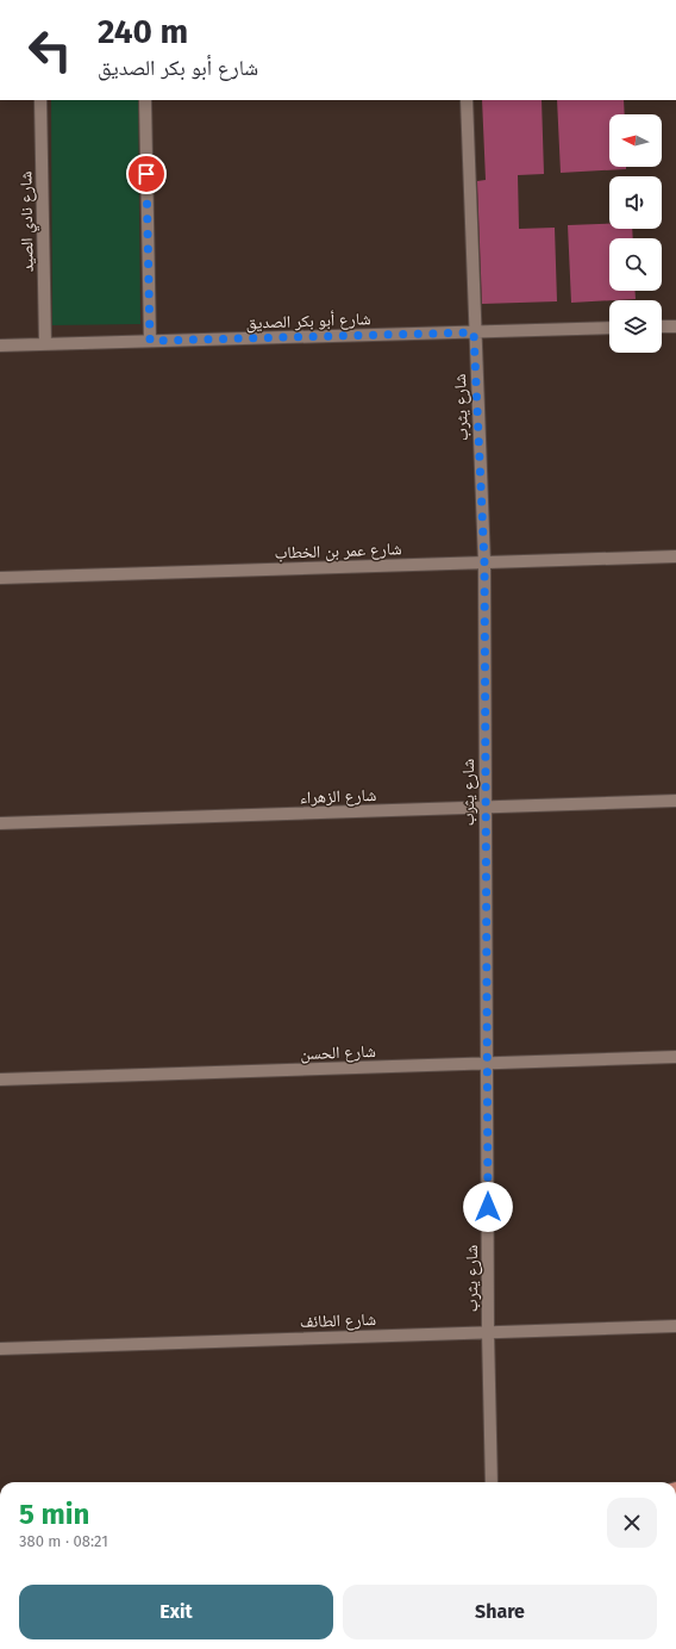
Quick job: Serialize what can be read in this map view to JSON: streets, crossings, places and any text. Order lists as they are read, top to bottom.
{
  "streets": {
    "street": [
      "شارع نادي الصيد",
      "شارع أبو بكر الصديق",
      "شارع يثرب",
      "شارع عمر بن الخطاب",
      "شارع الزهراء",
      "شارع الحسن",
      "شارع الطائف"
    ]
  },
  "crossings": [
    ["شارع نادي الصيد", "شارع أبو بكر الصديق"],
    ["شارع أبو بكر الصديق", "شارع يثرب"],
    ["شارع يثرب", "شارع عمر بن الخطاب"],
    ["شارع يثرب", "شارع الزهراء"],
    ["شارع يثرب", "شارع الحسن"],
    ["شارع يثرب", "شارع الطائف"]
  ],
  "north": "left",
  "page": {
    "turn": ["240 m", "شارع أبو بكر الصديق"],
    "heading": ["5 min", "380 m · 08:21"],
    "buttons": ["Exit", "Share"]
  }
}
